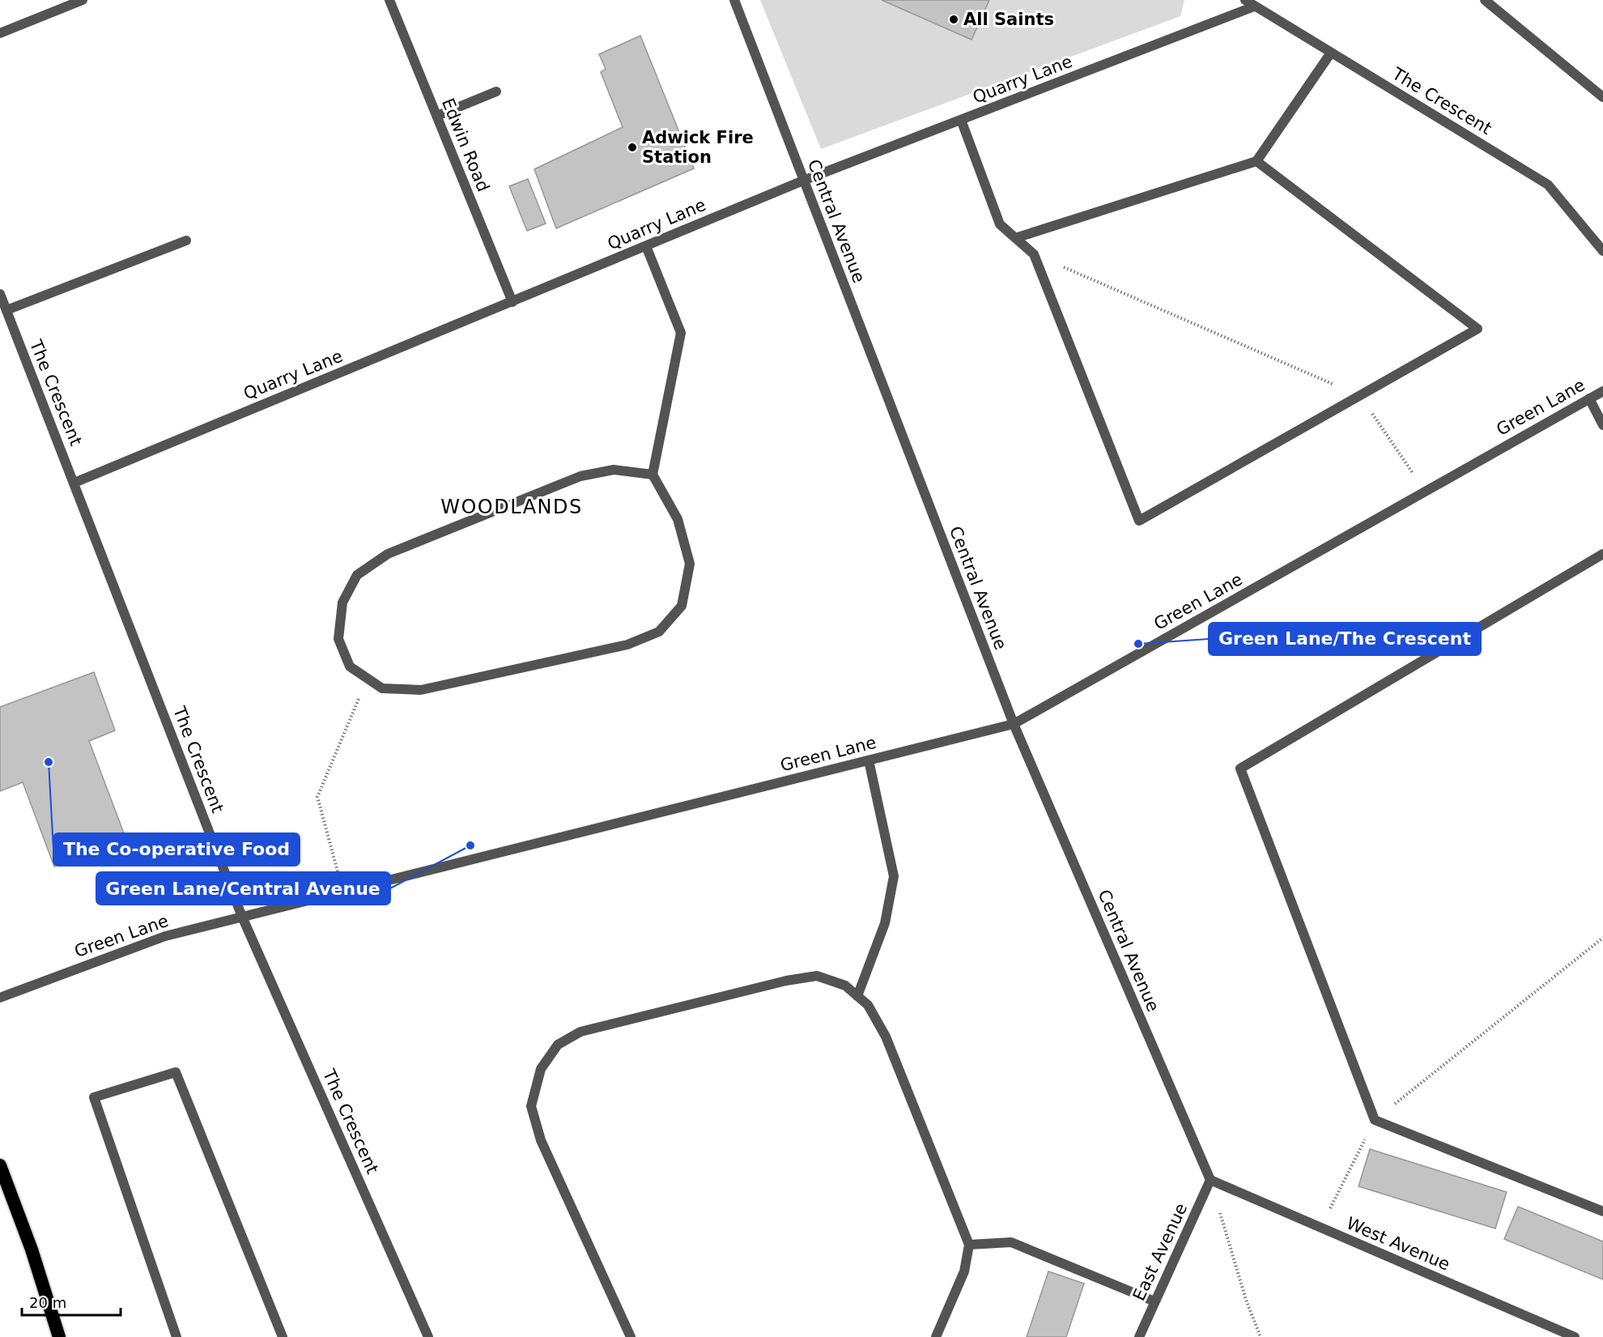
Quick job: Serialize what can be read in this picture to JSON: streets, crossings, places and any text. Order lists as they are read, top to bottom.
{
  "streets": {
    "street": [
      "Quarry Lane",
      "The Crescent",
      "Edwin Road",
      "Central Avenue",
      "Green Lane",
      "West Avenue",
      "East Avenue"
    ]
  },
  "crossings": [
    ["Quarry Lane", "The Crescent"],
    ["Quarry Lane", "Edwin Road"],
    ["Quarry Lane", "Central Avenue"],
    ["The Crescent", "Green Lane"],
    ["Central Avenue", "Green Lane"],
    ["Central Avenue", "West Avenue"],
    ["Central Avenue", "East Avenue"],
    ["West Avenue", "East Avenue"]
  ],
  "districts": ["WOODLANDS"],
  "places": [
    "All Saints",
    "Adwick Fire Station",
    "Green Lane/The Crescent",
    "The Co-operative Food",
    "Green Lane/Central Avenue"
  ],
  "scale_bar": "20 m"
}
